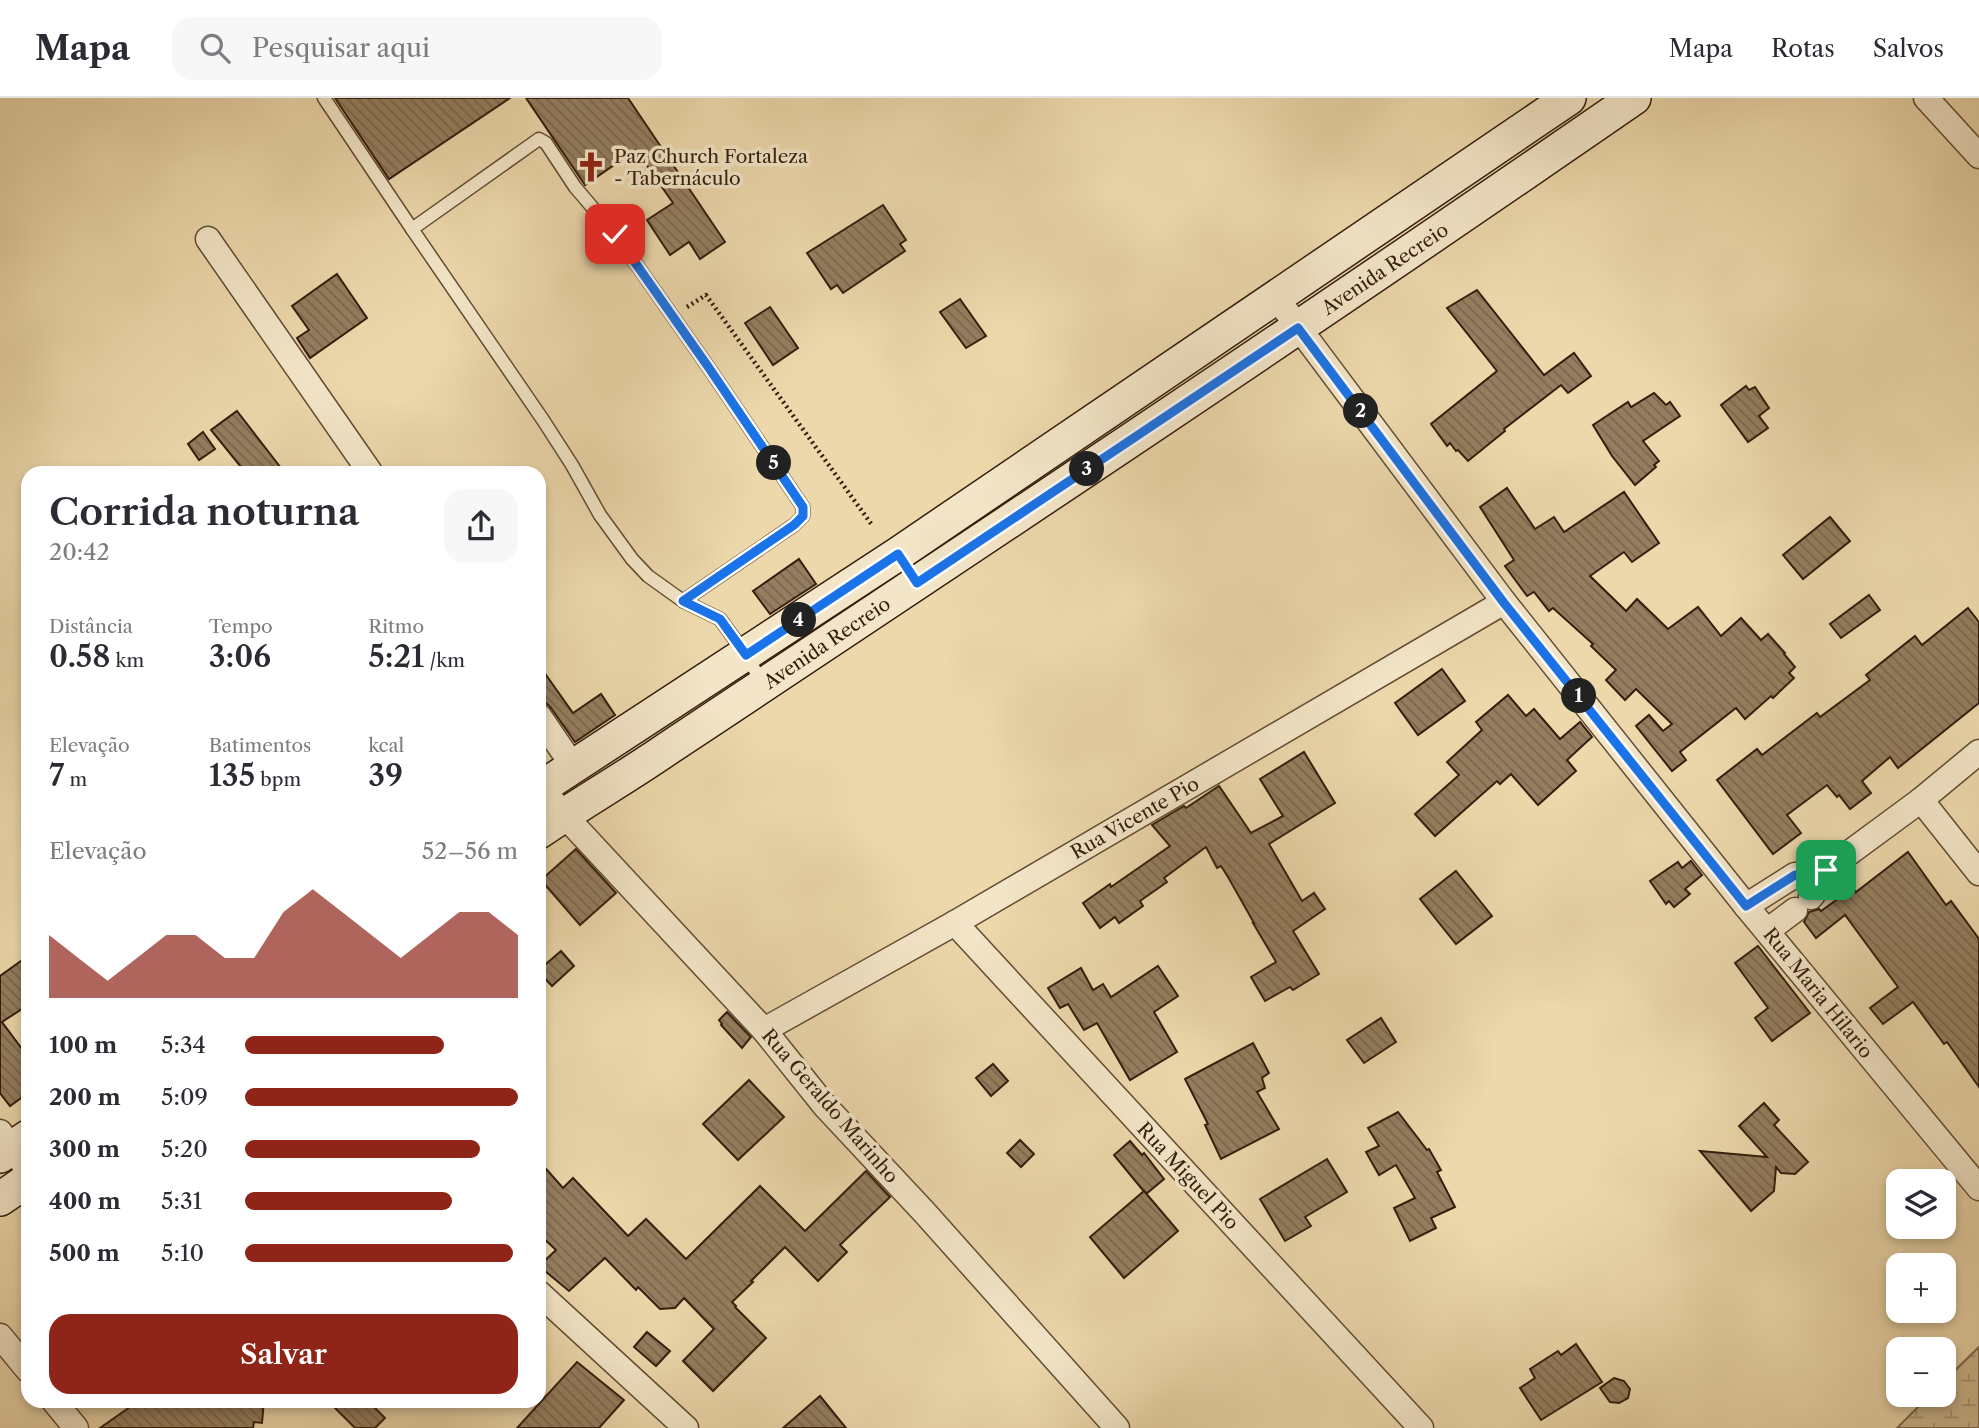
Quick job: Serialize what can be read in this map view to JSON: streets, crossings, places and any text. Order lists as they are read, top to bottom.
{
  "streets": {
    "main road": ["Avenida Recreio"],
    "street": [
      "Rua Vicente Pio",
      "Rua Maria Hilario",
      "Rua Geraldo Marinho",
      "Rua Miguel Pio"
    ]
  },
  "crossings": [
    ["Avenida Recreio", "Rua Maria Hilario"],
    ["Avenida Recreio", "Rua Geraldo Marinho"],
    ["Rua Vicente Pio", "Rua Maria Hilario"],
    ["Rua Vicente Pio", "Rua Geraldo Marinho"],
    ["Rua Vicente Pio", "Rua Miguel Pio"]
  ],
  "places": {
    "church": ["Paz Church Fortaleza - Tabernáculo"]
  },
  "page": {
    "header": "Mapa",
    "search": "Pesquisar aqui",
    "nav": ["Mapa", "Rotas", "Salvos"],
    "pins": [
      "2",
      "5",
      "3",
      "4",
      "1"
    ],
    "heading": ["Corrida noturna", "20:42"],
    "stats": [
      ["Distância", "0.58 km"],
      ["Tempo", "3:06"],
      ["Ritmo", "5:21 /km"],
      ["Elevação", "7 m"],
      ["Batimentos", "135 bpm"],
      ["kcal", "39"]
    ],
    "chart": ["Elevação", "52–56 m"],
    "list": [
      {
        "name": "100 m",
        "note": "5:34"
      },
      {
        "name": "200 m",
        "note": "5:09"
      },
      {
        "name": "300 m",
        "note": "5:20"
      },
      {
        "name": "400 m",
        "note": "5:31"
      },
      {
        "name": "500 m",
        "note": "5:10"
      }
    ],
    "map_buttons": ["+", "−"],
    "buttons": "Salvar"
  }
}
